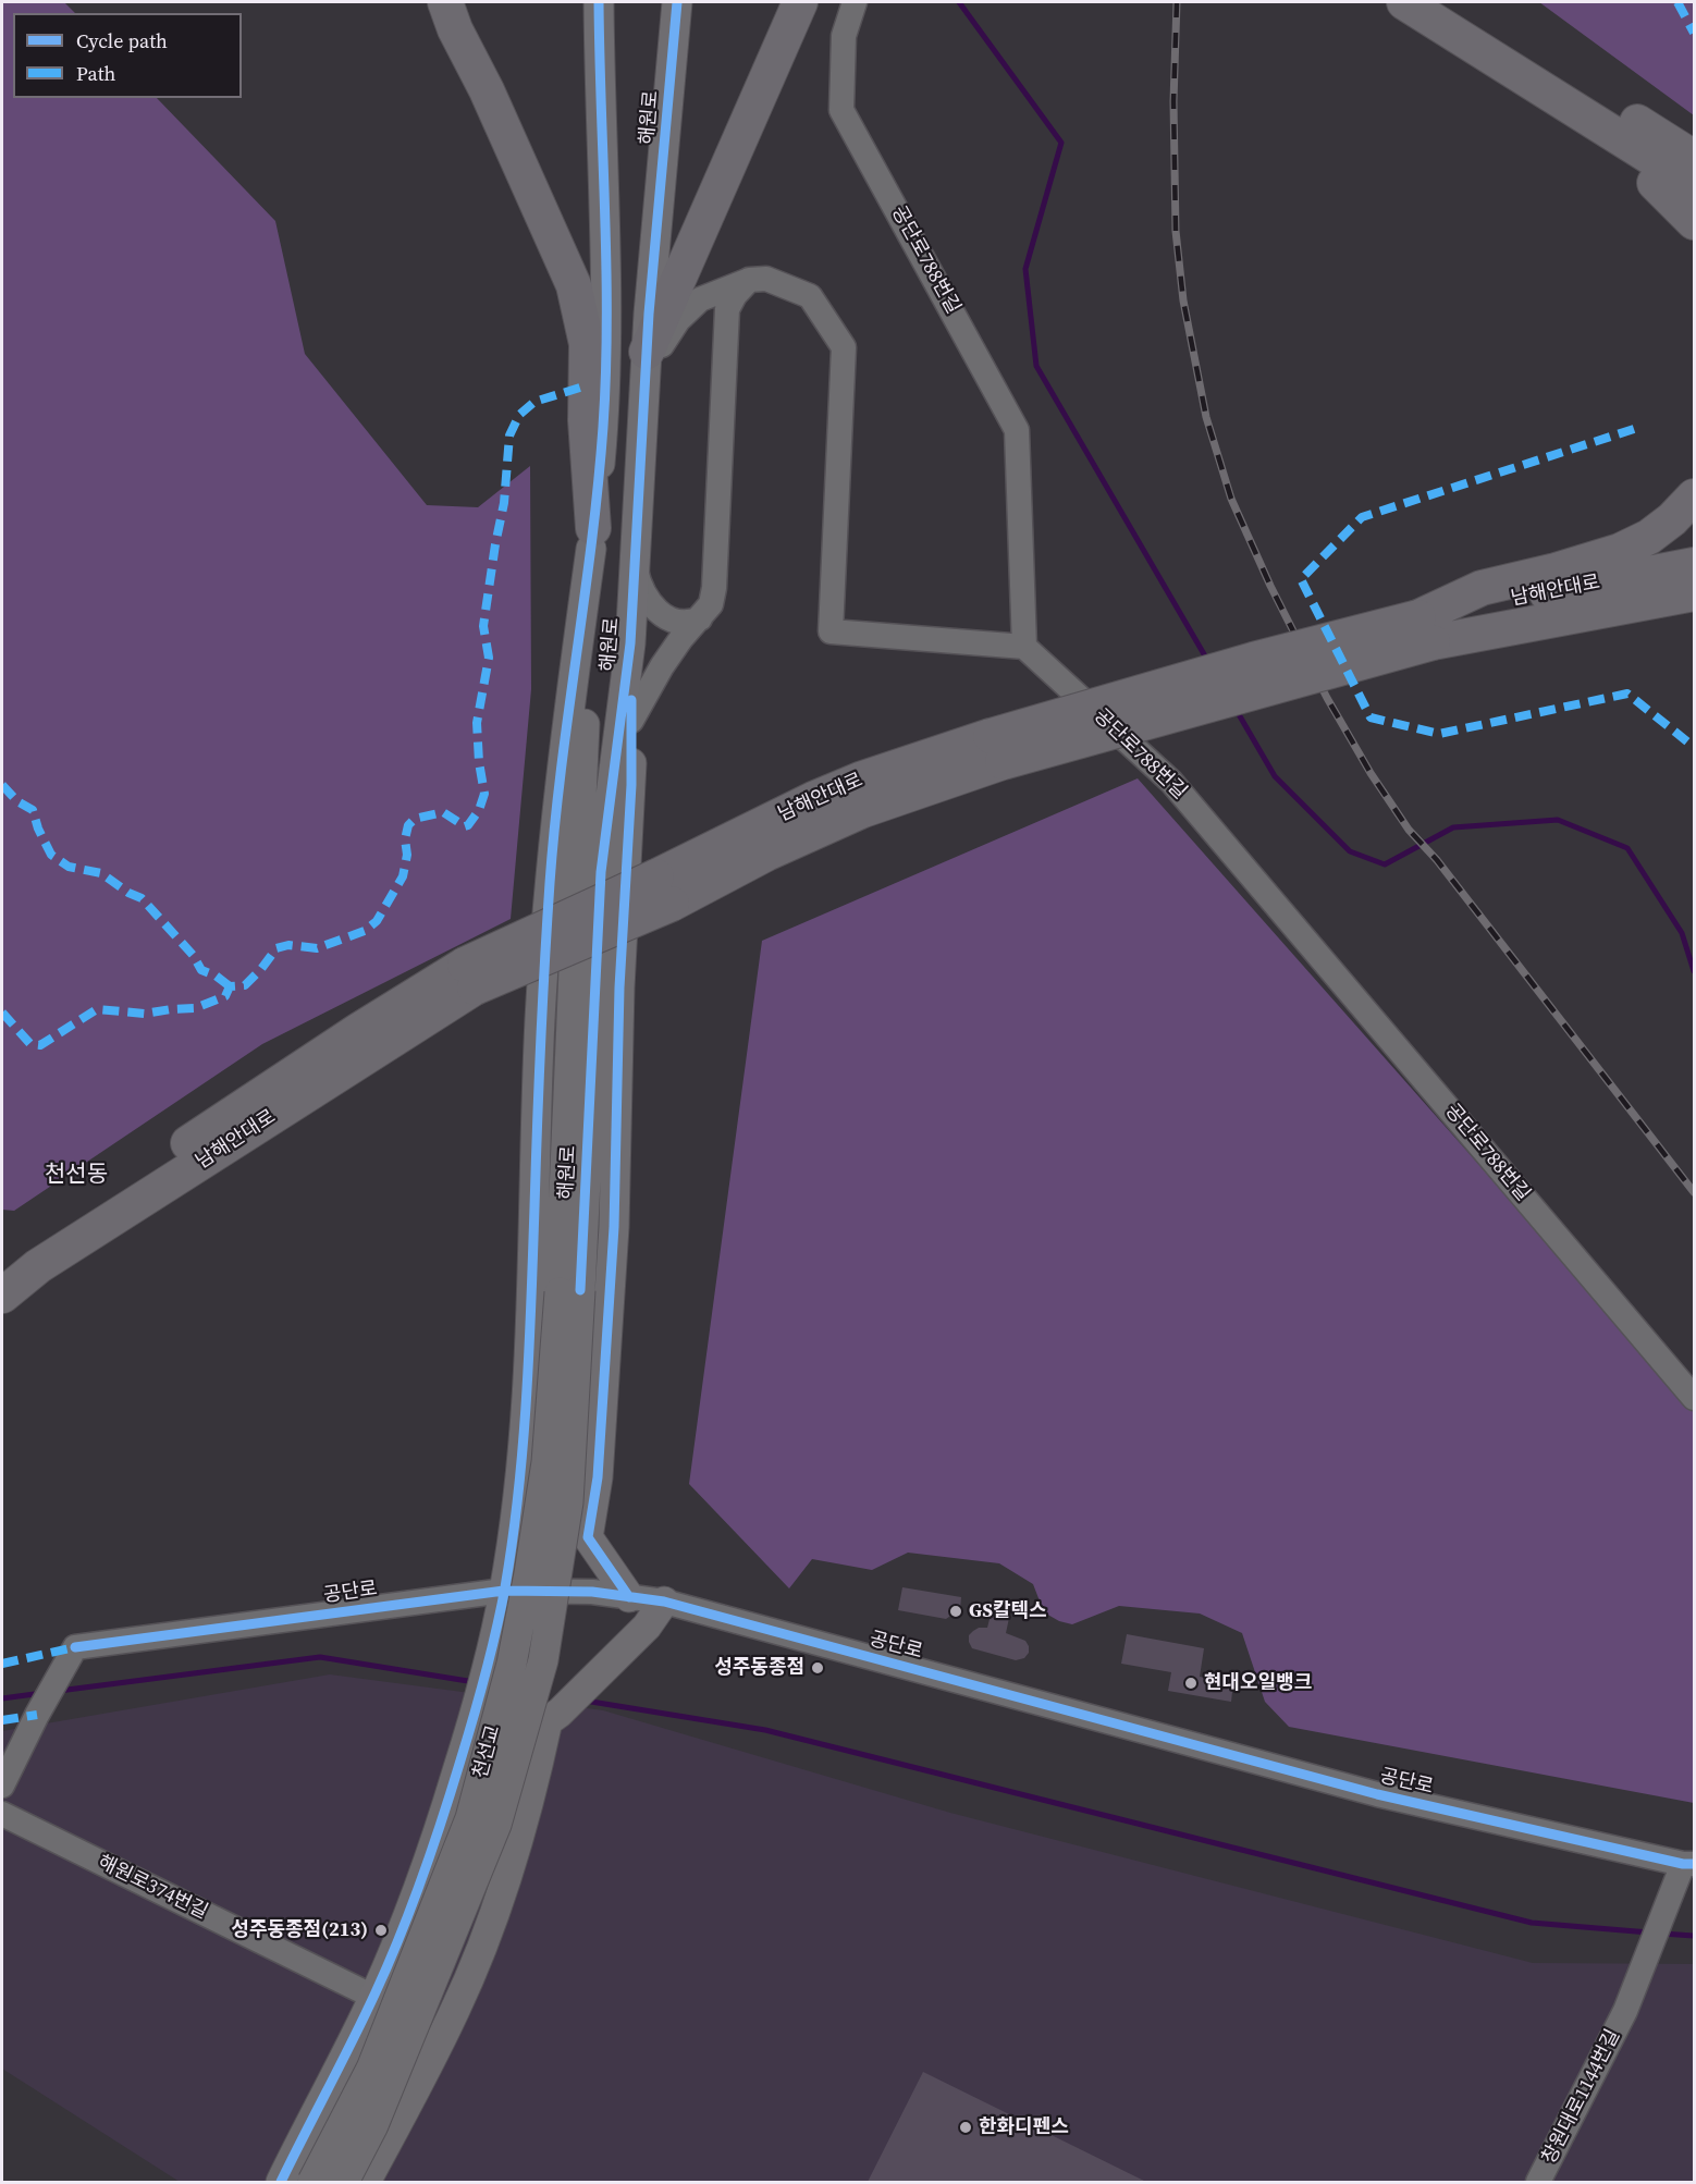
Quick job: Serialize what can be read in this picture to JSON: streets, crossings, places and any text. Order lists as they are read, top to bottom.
{
  "streets": {
    "highway": ["남해안대로"],
    "main road": ["해원로", "천선교"],
    "street": [
      "공단로788번길",
      "공단로",
      "해원로374번길",
      "창원대로1144번길"
    ]
  },
  "crossings": [
    ["해원로", "천선교"],
    ["공단로", "창원대로1144번길"]
  ],
  "districts": ["천선동"],
  "places": [
    "GS칼텍스",
    "성주동종점",
    "현대오일뱅크",
    "성주동종점(213)",
    "한화디펜스"
  ],
  "legend": ["Cycle path", "Path"]
}
